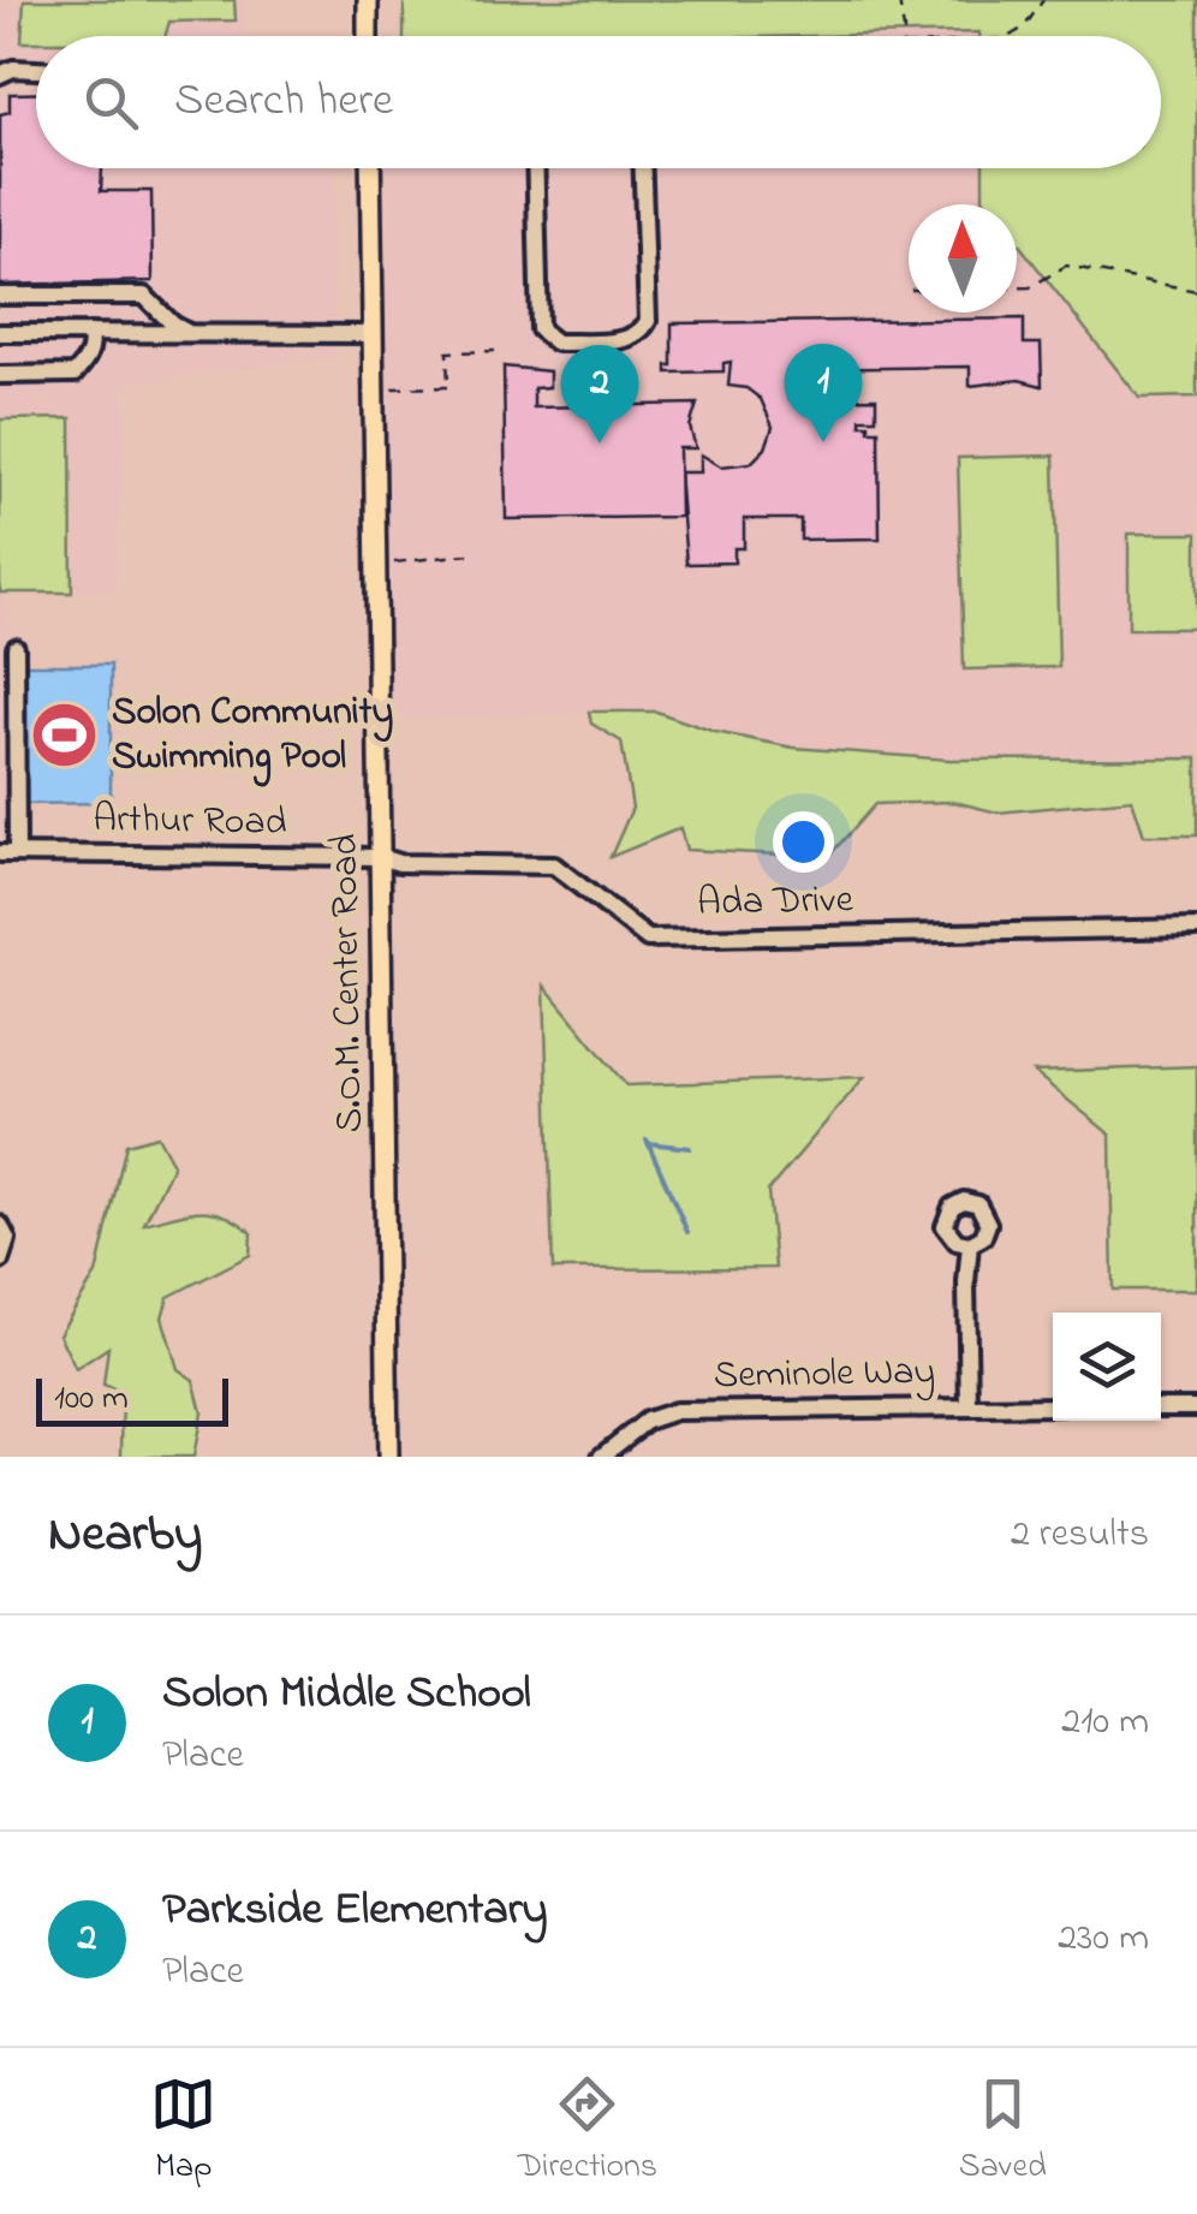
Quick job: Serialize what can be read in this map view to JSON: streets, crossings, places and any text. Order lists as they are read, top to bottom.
{
  "streets": {
    "main road": ["S.O.M. Center Road"],
    "street": ["Arthur Road", "Ada Drive", "Seminole Way"]
  },
  "crossings": [
    ["Arthur Road", "Ada Drive"],
    ["Arthur Road", "S.O.M. Center Road"],
    ["Ada Drive", "S.O.M. Center Road"]
  ],
  "places": {
    "sports": ["Solon Community Swimming Pool"]
  },
  "scale_bar": "100 m",
  "north": "top",
  "page": {
    "search": "Search here",
    "pins": ["1", "2"],
    "scale": "100 m",
    "heading": ["Nearby", "2 results"],
    "list": [
      {
        "mark": "1",
        "name": "Solon Middle School",
        "note": "Place",
        "value": "210 m"
      },
      {
        "mark": "2",
        "name": "Parkside Elementary",
        "note": "Place",
        "value": "230 m"
      }
    ],
    "nav": ["Map", "Directions", "Saved"]
  }
}
